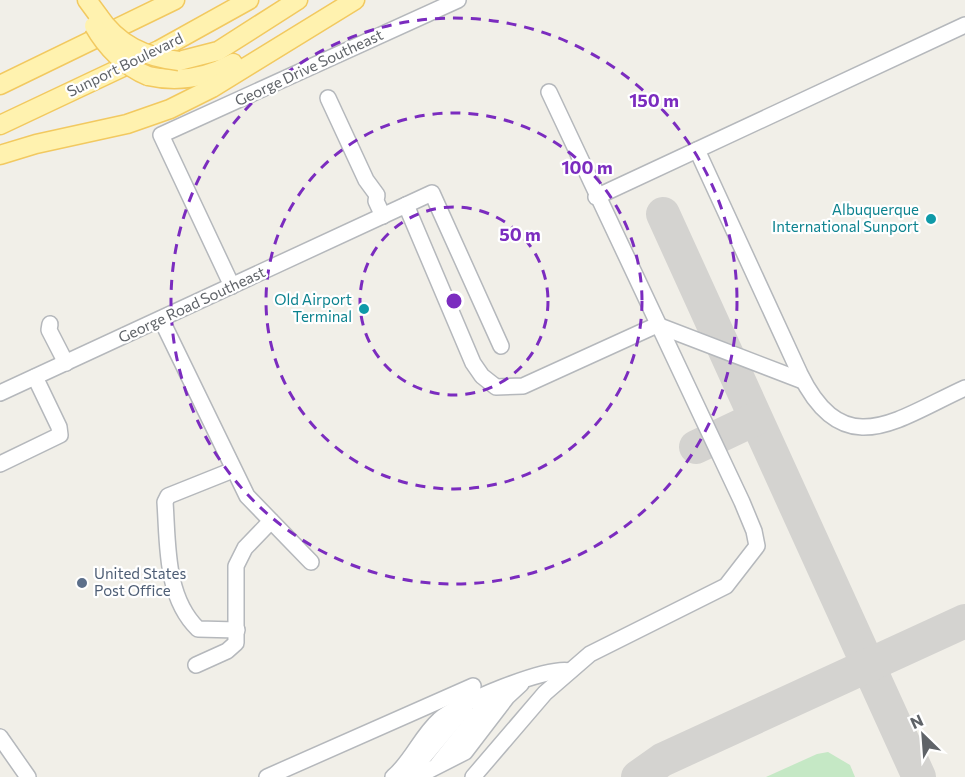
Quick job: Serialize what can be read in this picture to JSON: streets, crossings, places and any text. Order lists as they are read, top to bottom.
{
  "streets": {
    "main road": ["Sunport Boulevard"],
    "street": ["George Drive Southeast", "George Road Southeast"]
  },
  "crossings": [
    ["George Drive Southeast", "George Road Southeast"]
  ],
  "places": ["Albuquerque International Sunport", "Old Airport Terminal", "United States Post Office"],
  "north": "top left",
  "rings": ["150 m", "100 m", "50 m"]
}
